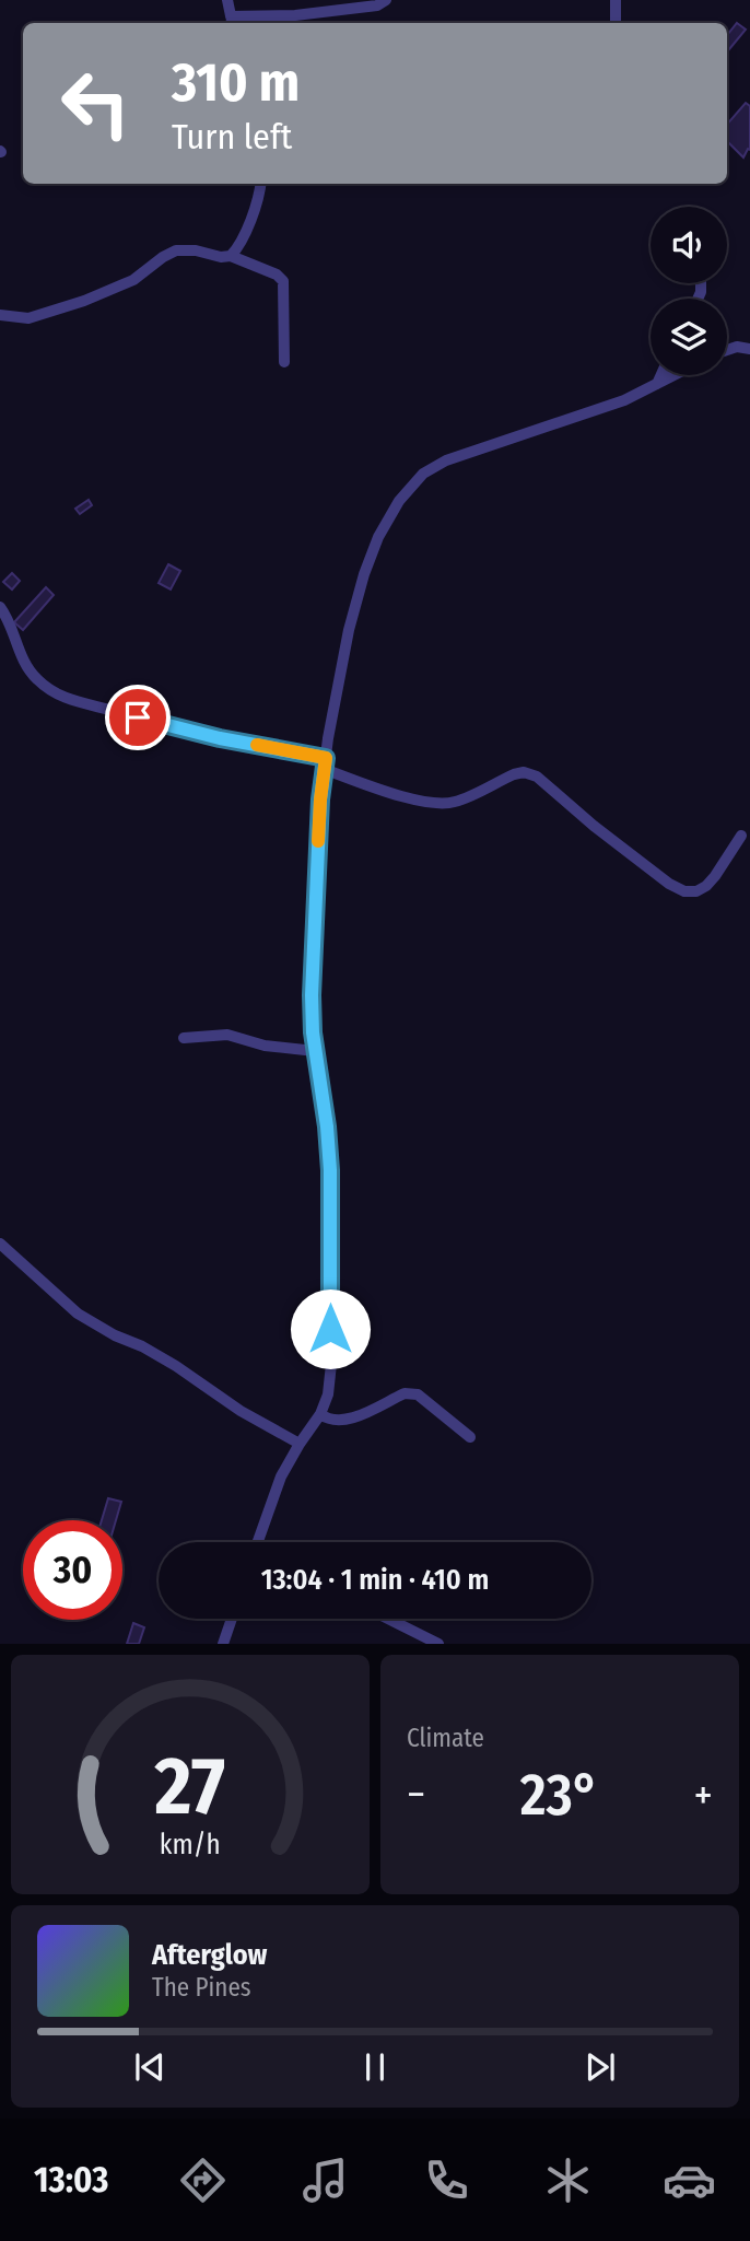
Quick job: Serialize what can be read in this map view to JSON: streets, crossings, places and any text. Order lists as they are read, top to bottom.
{
  "page": {
    "turn": ["310 m", "Turn left"],
    "limit": "30",
    "trip": "13:04 · 1 min · 410 m",
    "tile": "Climate",
    "heat": ["−", "23°", "+"],
    "song": ["Afterglow", "The Pines"],
    "tabs": "13:03",
    "gauge": ["27", "km/h"]
  }
}
